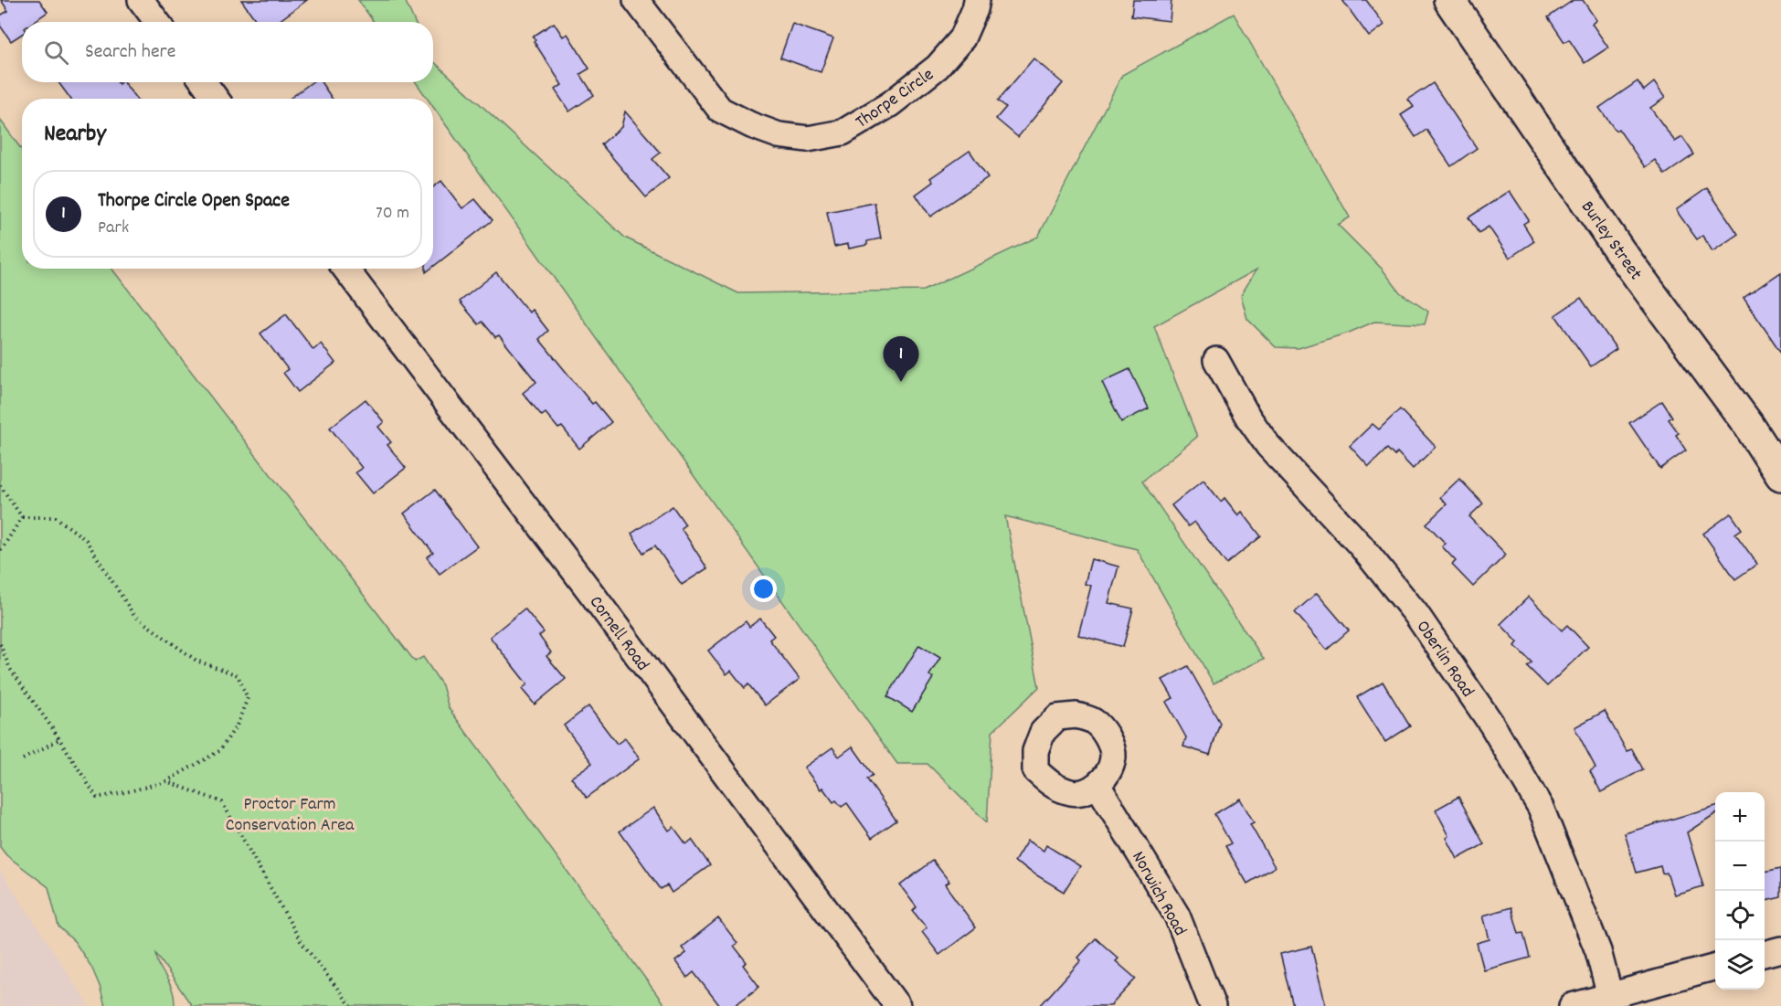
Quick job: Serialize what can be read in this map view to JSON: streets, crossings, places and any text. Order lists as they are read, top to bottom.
{
  "streets": {
    "main road": ["Burley Street"],
    "street": [
      "Thorpe Circle",
      "Cornell Road",
      "Oberlin Road",
      "Norwich Road"
    ]
  },
  "parks": ["Proctor Farm Conservation Area"],
  "page": {
    "search": "Search here",
    "heading": "Nearby",
    "list": [
      {
        "mark": "1",
        "name": "Thorpe Circle Open Space",
        "note": "Park",
        "value": "70 m"
      }
    ],
    "pins": "1",
    "map_buttons": ["+", "−"]
  }
}
